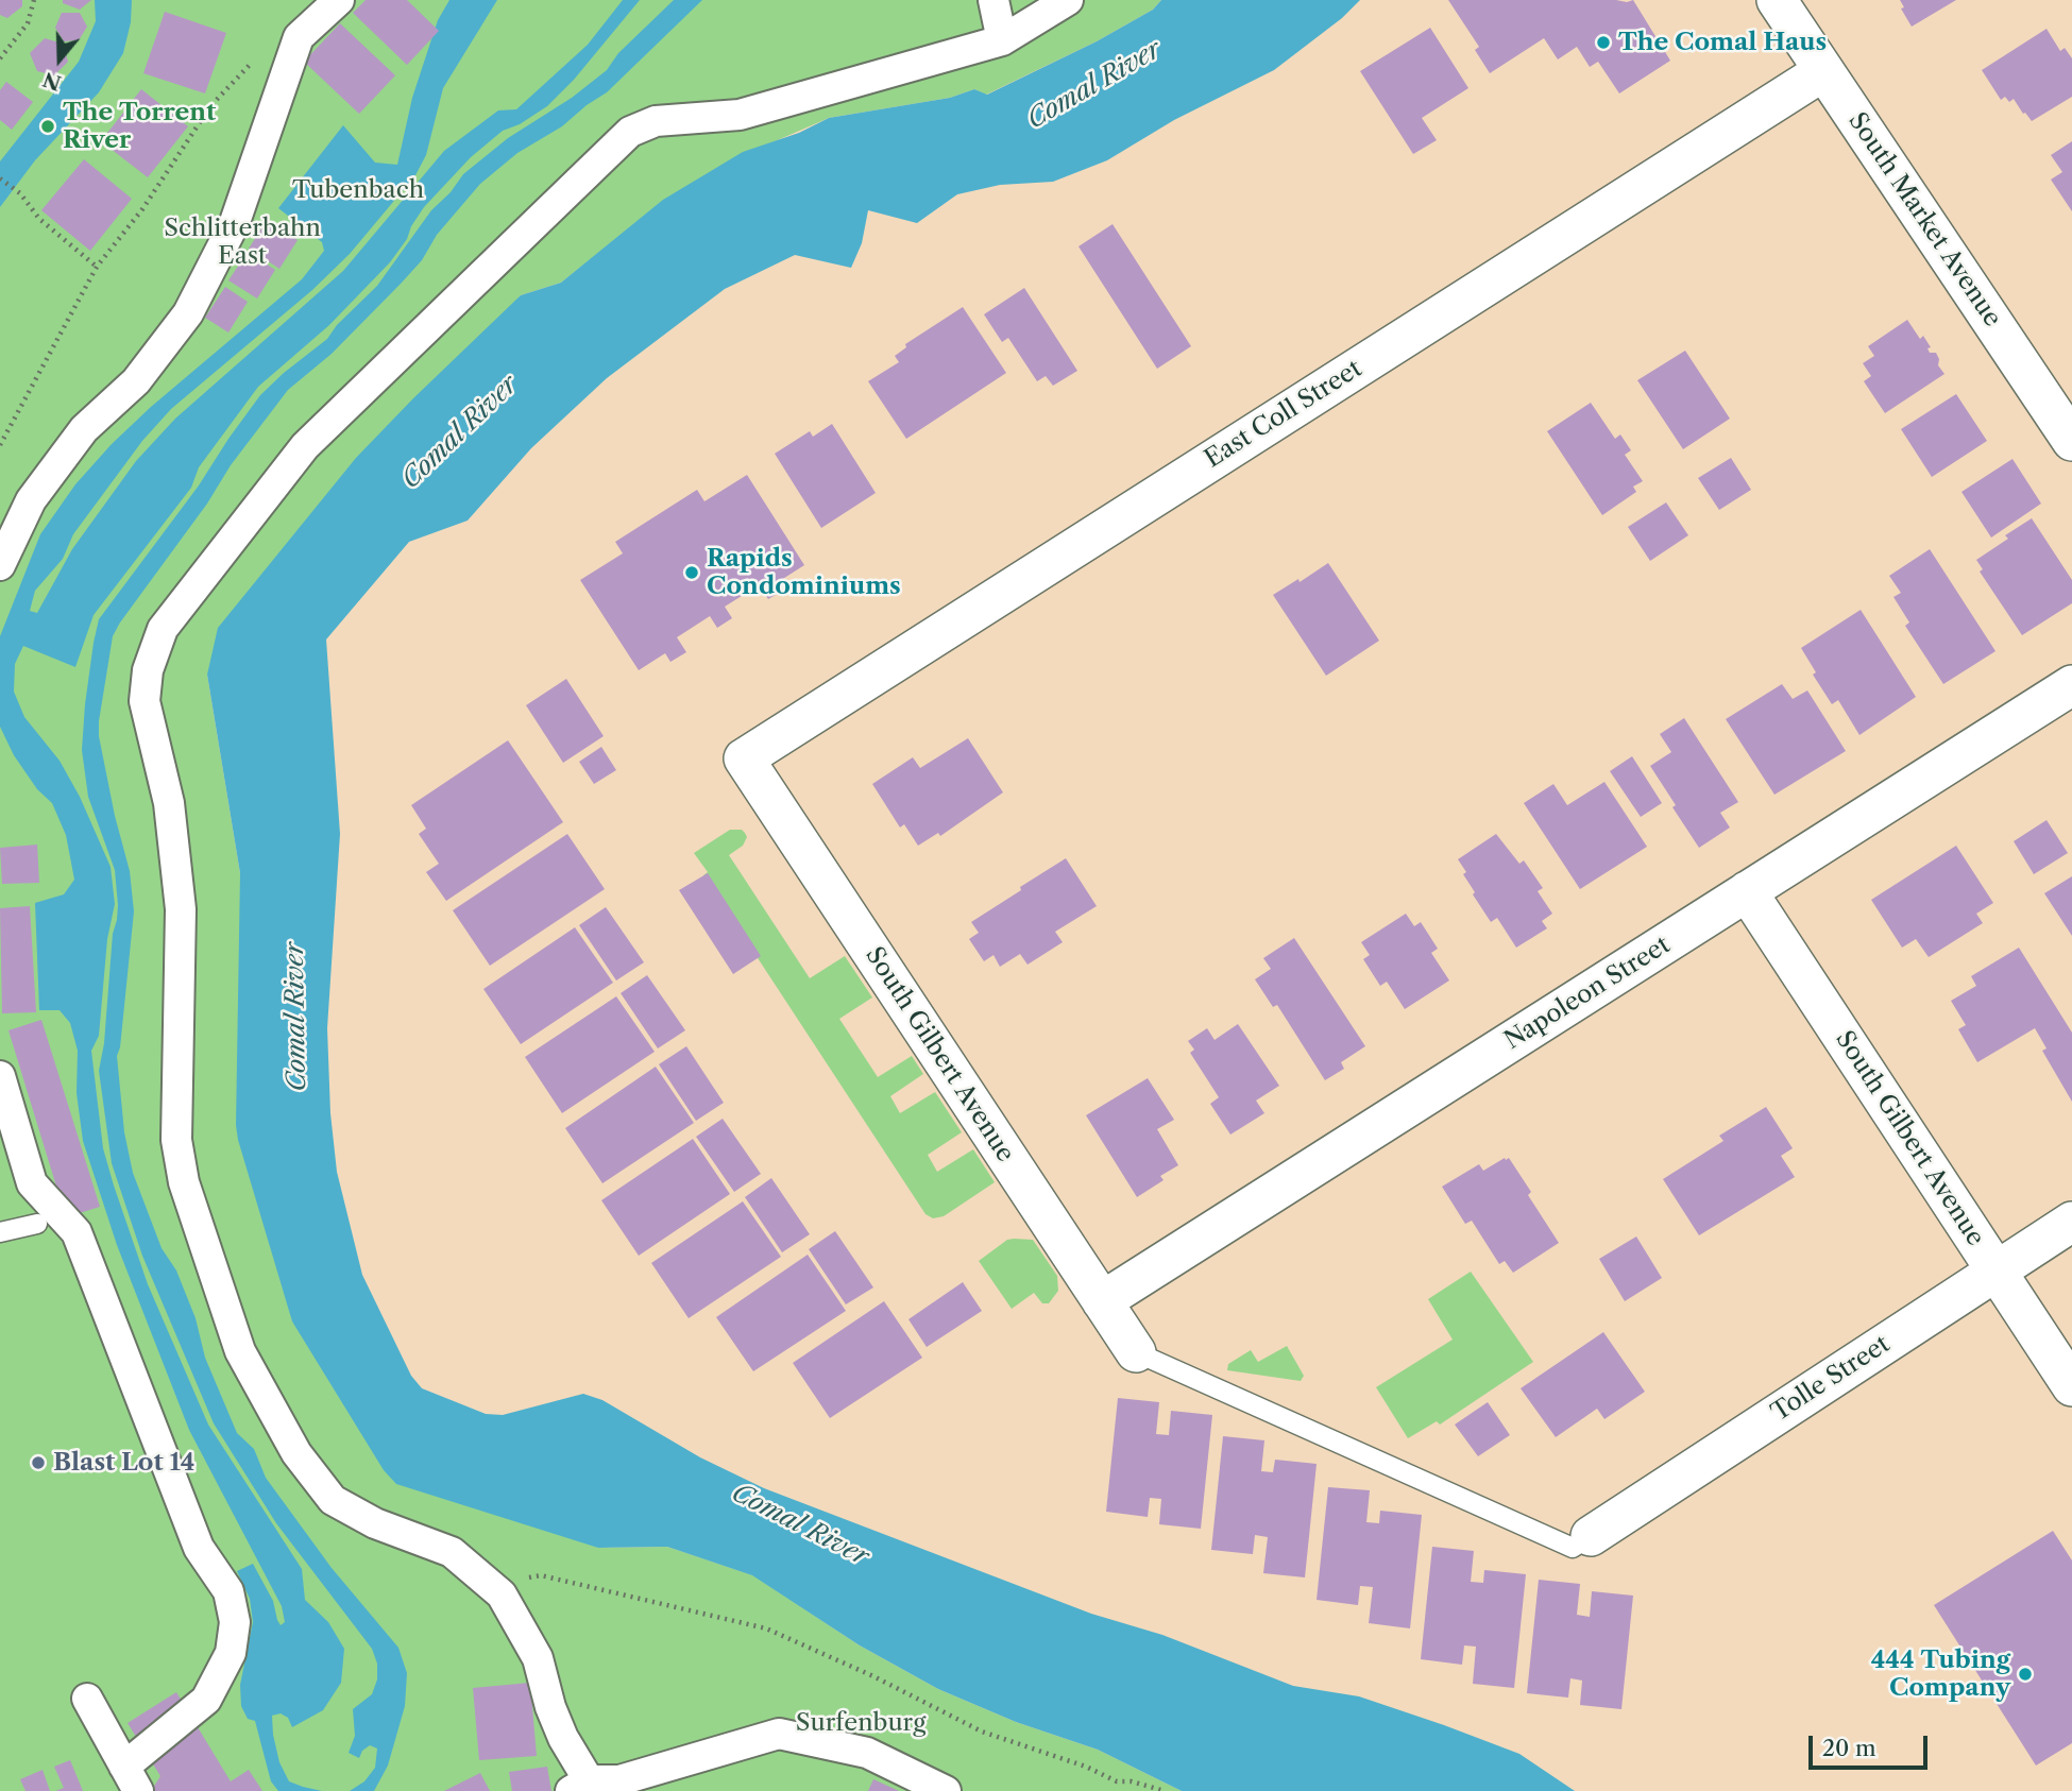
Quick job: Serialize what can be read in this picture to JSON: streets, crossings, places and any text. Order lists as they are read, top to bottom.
{
  "streets": {
    "street": [
      "South Market Avenue",
      "East Coll Street",
      "Napoleon Street",
      "South Gilbert Avenue",
      "Tolle Street"
    ]
  },
  "crossings": [
    ["South Market Avenue", "East Coll Street"],
    ["East Coll Street", "South Gilbert Avenue"],
    ["Napoleon Street", "South Gilbert Avenue"],
    ["South Gilbert Avenue", "Tolle Street"]
  ],
  "water": ["Comal River"],
  "parks": ["Tubenbach", "Schlitterbahn East", "Surfenburg"],
  "places": [
    "The Comal Haus",
    "The Torrent River",
    "Rapids Condominiums",
    "Blast Lot 14",
    "444 Tubing Company"
  ],
  "scale_bar": "20 m",
  "north": "bottom"
}
